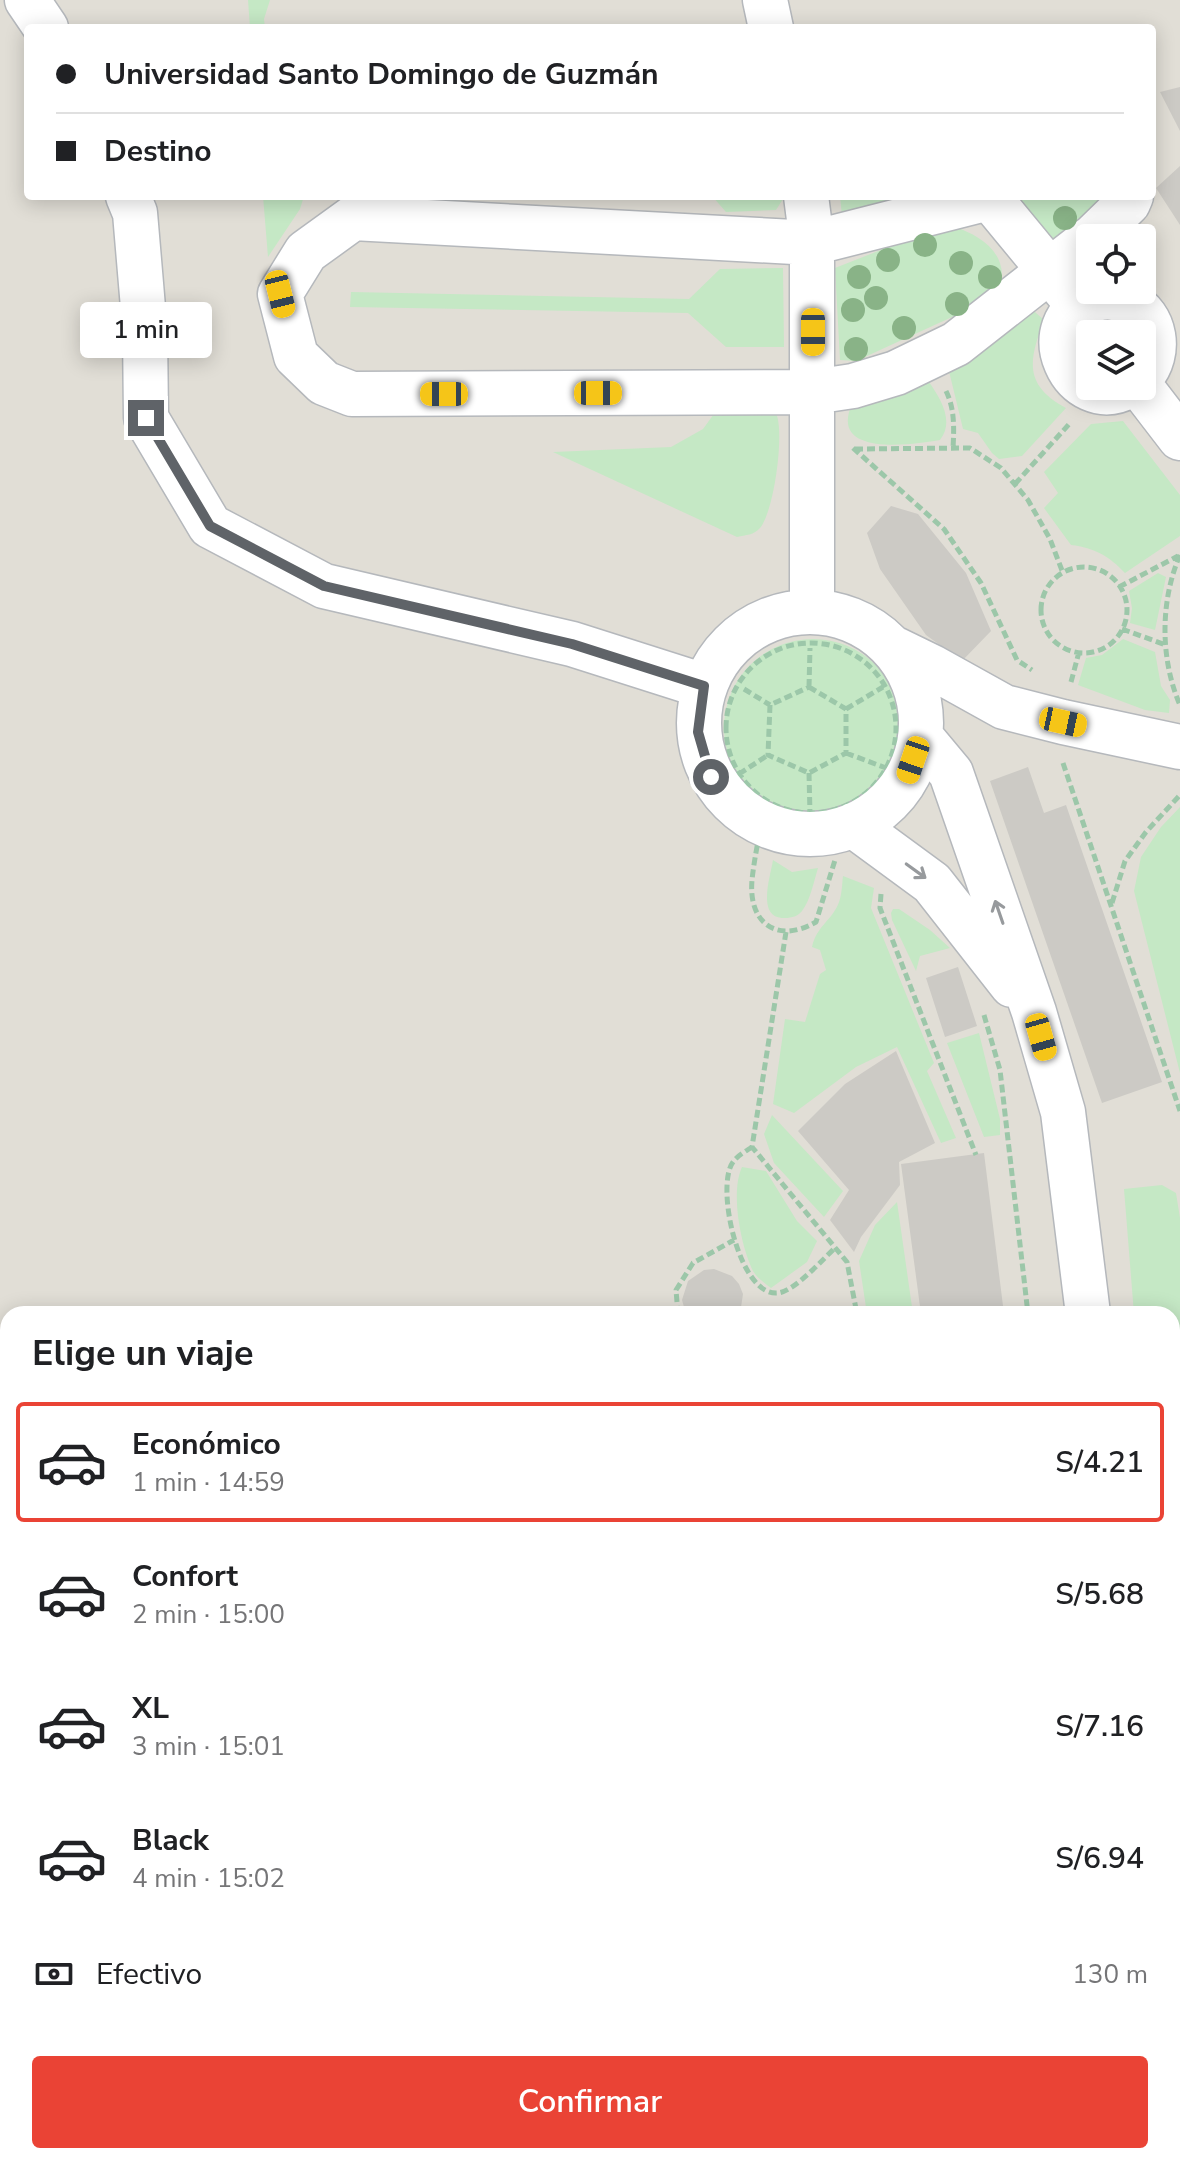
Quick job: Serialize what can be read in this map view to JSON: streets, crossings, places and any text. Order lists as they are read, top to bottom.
{
  "page": {
    "banner": ["Universidad Santo Domingo de Guzmán", "Destino"],
    "bubble": "1 min",
    "heading": "Elige un viaje",
    "list": [
      {
        "name": "Económico",
        "note": "1 min · 14:59",
        "value": "S/4.21"
      },
      {
        "name": "Confort",
        "note": "2 min · 15:00",
        "value": "S/5.68"
      },
      {
        "name": "XL",
        "note": "3 min · 15:01",
        "value": "S/7.16"
      },
      {
        "name": "Black",
        "note": "4 min · 15:02",
        "value": "S/6.94"
      }
    ],
    "pay": ["Efectivo", "130 m"],
    "buttons": "Confirmar"
  }
}
